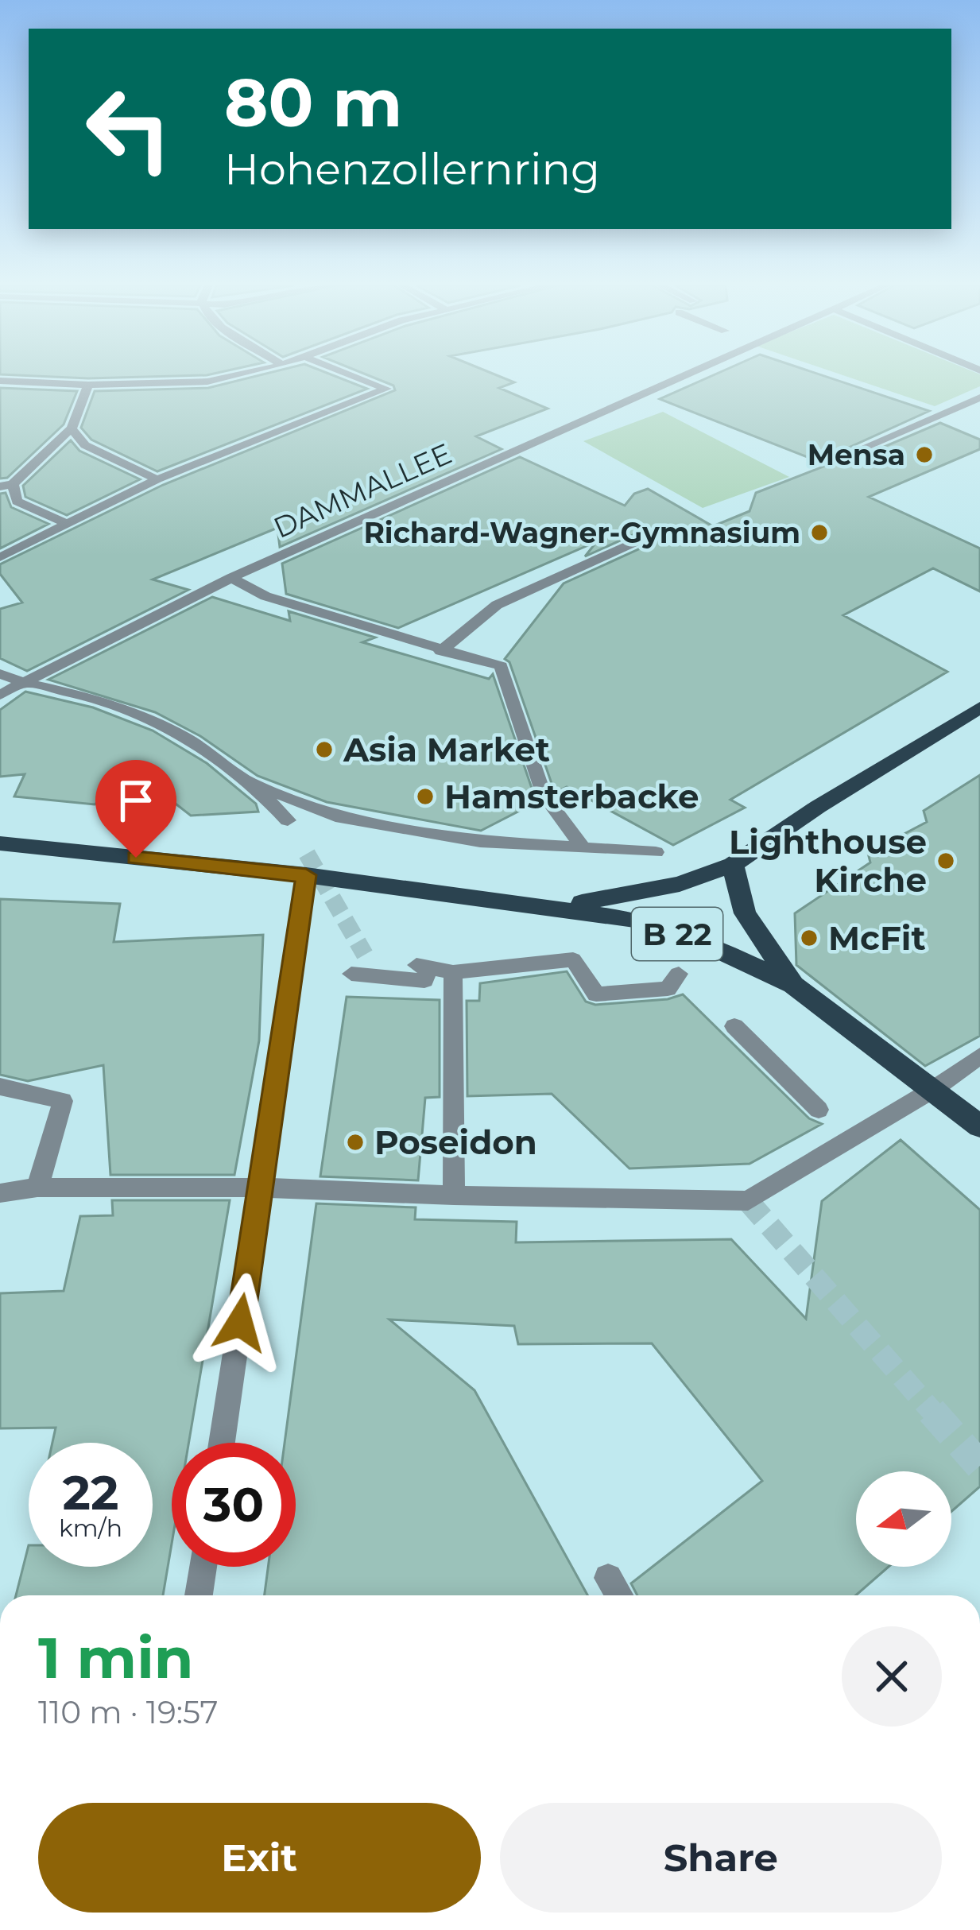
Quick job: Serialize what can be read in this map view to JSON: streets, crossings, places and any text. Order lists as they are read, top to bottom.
{
  "streets": {
    "main road": ["B 22"],
    "street": ["DAMMALLEE"]
  },
  "places": [
    "Mensa",
    "Richard-Wagner-Gymnasium",
    "Asia Market",
    "Hamsterbacke",
    "Lighthouse Kirche",
    "McFit",
    "Poseidon"
  ],
  "north": "left",
  "page": {
    "turn": ["80 m", "Hohenzollernring"],
    "speed": "22 km/h",
    "limit": "30",
    "heading": ["1 min", "110 m · 19:57"],
    "buttons": ["Exit", "Share"]
  }
}
